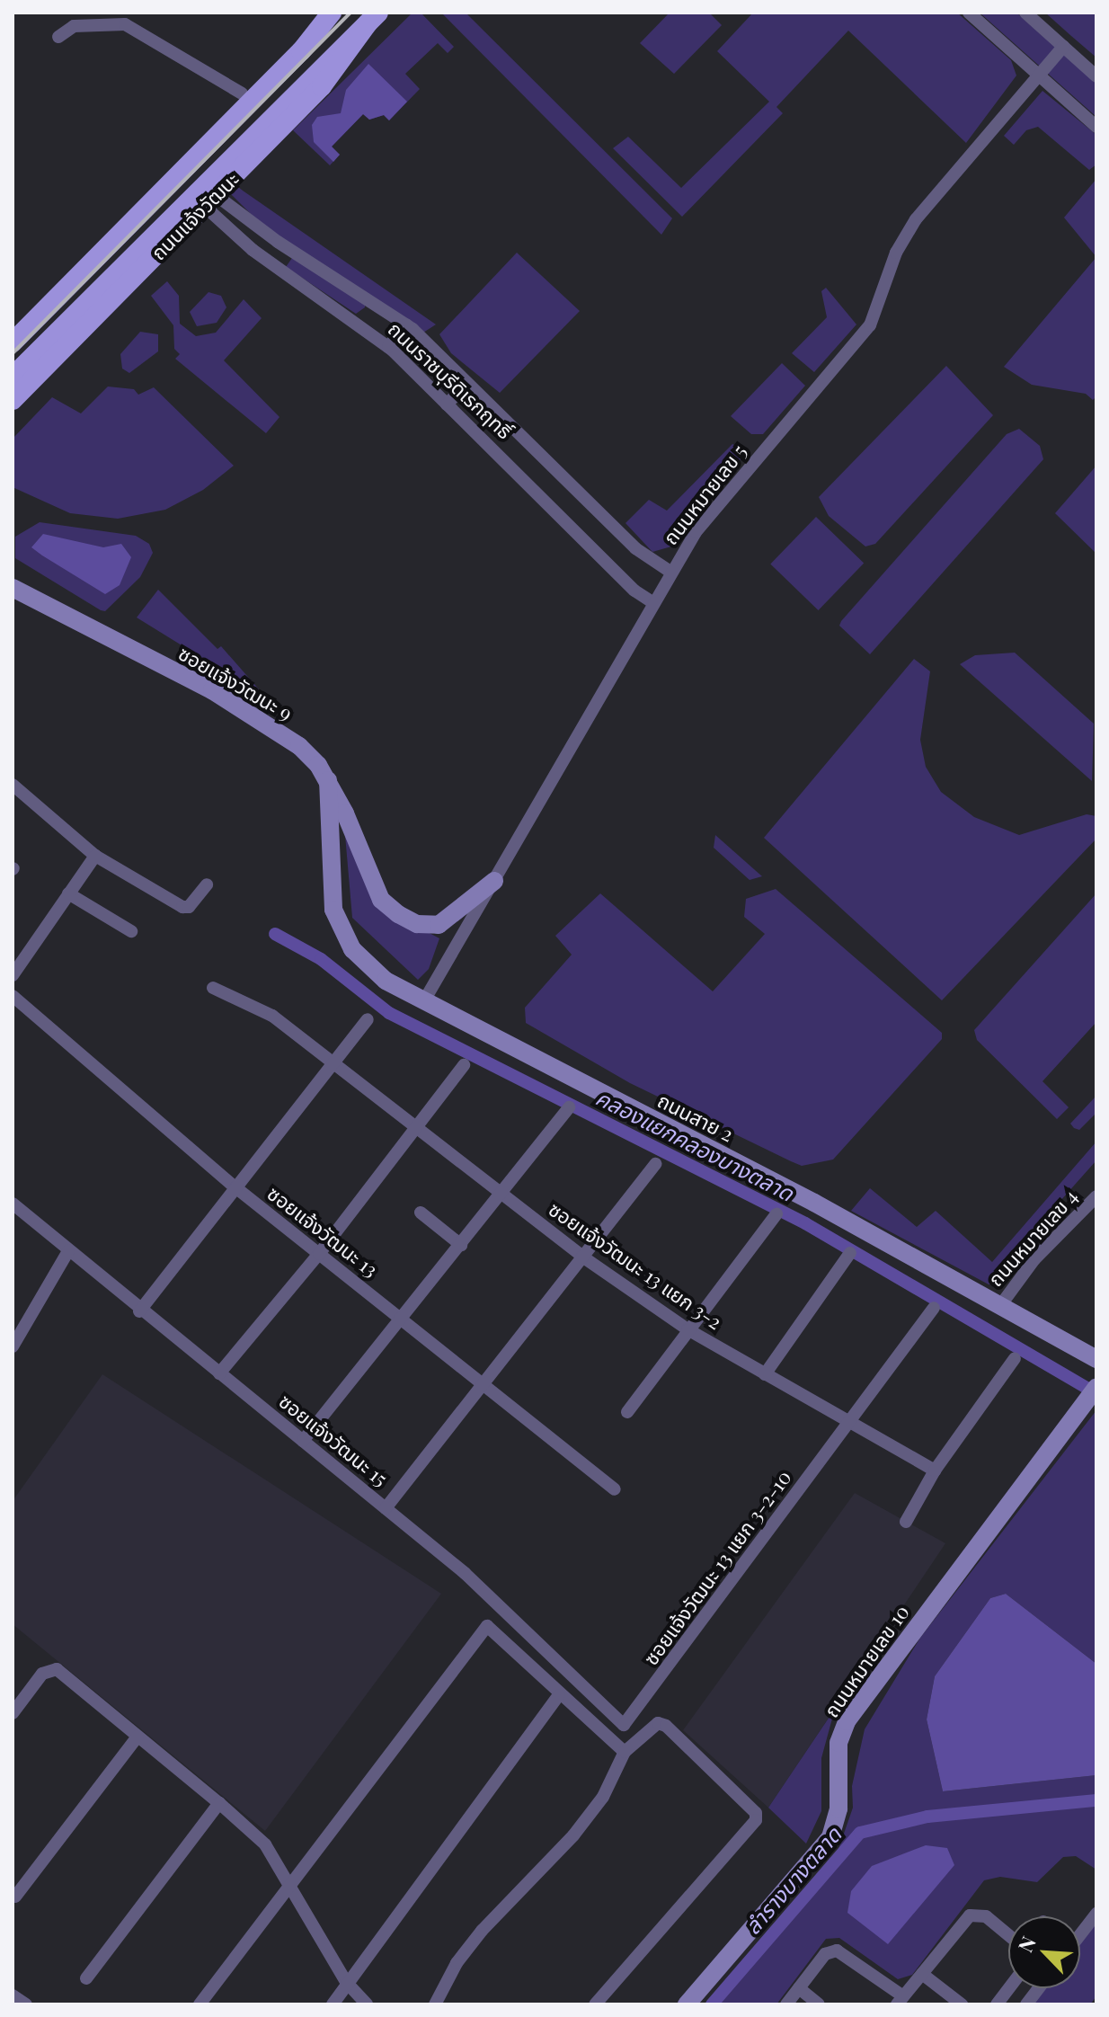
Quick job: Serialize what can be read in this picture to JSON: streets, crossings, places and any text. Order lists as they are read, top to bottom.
{
  "streets": {
    "main road": ["ถนนแจ้งวัฒนะ"],
    "street": [
      "ถนนราชบุรีดิเรกฤทธิ์",
      "ถนนหมายเลข 5",
      "ซอยแจ้งวัฒนะ 9",
      "ถนนสาย 2",
      "ซอยแจ้งวัฒนะ 13",
      "ถนนหมายเลข 4",
      "ซอยแจ้งวัฒนะ 13 แยก 3-2",
      "ซอยแจ้งวัฒนะ 15",
      "ซอยแจ้งวัฒนะ 13 แยก 3-2-10",
      "ถนนหมายเลข 10"
    ]
  },
  "crossings": [
    ["ถนนแจ้งวัฒนะ", "ถนนราชบุรีดิเรกฤทธิ์"],
    ["ถนนราชบุรีดิเรกฤทธิ์", "ถนนหมายเลข 5"],
    ["ถนนหมายเลข 5", "ซอยแจ้งวัฒนะ 9"],
    ["ถนนหมายเลข 5", "ถนนสาย 2"],
    ["ถนนสาย 2", "ถนนหมายเลข 4"],
    ["ซอยแจ้งวัฒนะ 13 แยก 3-2", "ซอยแจ้งวัฒนะ 13 แยก 3-2-10"],
    ["ซอยแจ้งวัฒนะ 15", "ซอยแจ้งวัฒนะ 13 แยก 3-2-10"]
  ],
  "water": ["คลองแยกคลองบางตลาด", "ลำรางบางตลาด"],
  "north": "top left"
}
